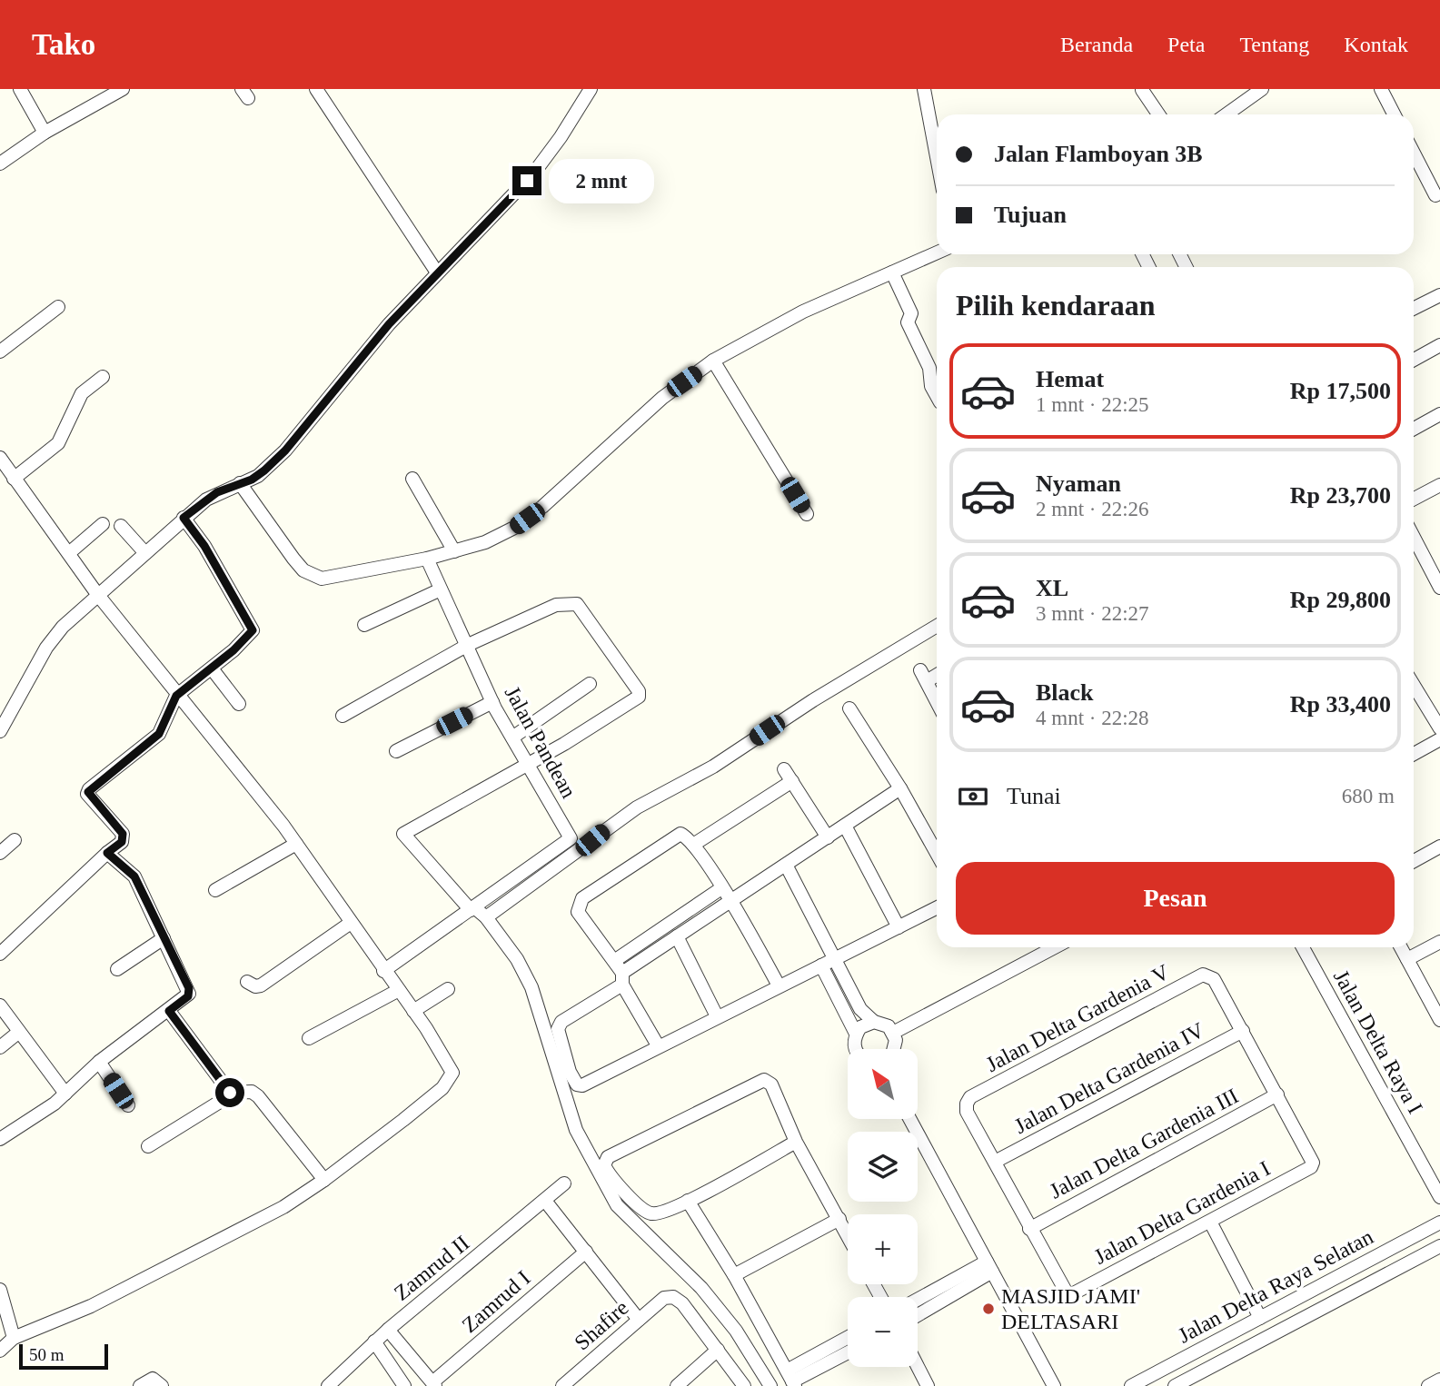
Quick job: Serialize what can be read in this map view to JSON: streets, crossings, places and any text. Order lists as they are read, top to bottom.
{
  "streets": {
    "street": [
      "Jalan Pandean",
      "Jalan Delta Gardenia V",
      "Jalan Delta Raya I",
      "Jalan Delta Gardenia IV",
      "Jalan Delta Gardenia III",
      "Jalan Delta Gardenia I",
      "Zamrud II",
      "Jalan Delta Raya Selatan",
      "Zamrud I",
      "Shafire"
    ]
  },
  "crossings": [
    ["Jalan Delta Gardenia V", "Jalan Delta Gardenia IV"],
    ["Jalan Delta Gardenia III", "Jalan Delta Gardenia I"]
  ],
  "places": ["MASJID JAMI' DELTASARI"],
  "scale_bar": "50 m",
  "north": "top left",
  "page": {
    "header": "Tako",
    "nav": [
      "Beranda",
      "Peta",
      "Tentang",
      "Kontak"
    ],
    "banner": ["Jalan Flamboyan 3B", "Tujuan"],
    "bubble": "2 mnt",
    "heading": "Pilih kendaraan",
    "list": [
      {
        "name": "Hemat",
        "note": "1 mnt · 22:25",
        "value": "Rp 17,500"
      },
      {
        "name": "Nyaman",
        "note": "2 mnt · 22:26",
        "value": "Rp 23,700"
      },
      {
        "name": "XL",
        "note": "3 mnt · 22:27",
        "value": "Rp 29,800"
      },
      {
        "name": "Black",
        "note": "4 mnt · 22:28",
        "value": "Rp 33,400"
      }
    ],
    "pay": ["Tunai", "680 m"],
    "buttons": "Pesan",
    "map_buttons": ["+", "−"],
    "scale": "50 m"
  }
}
